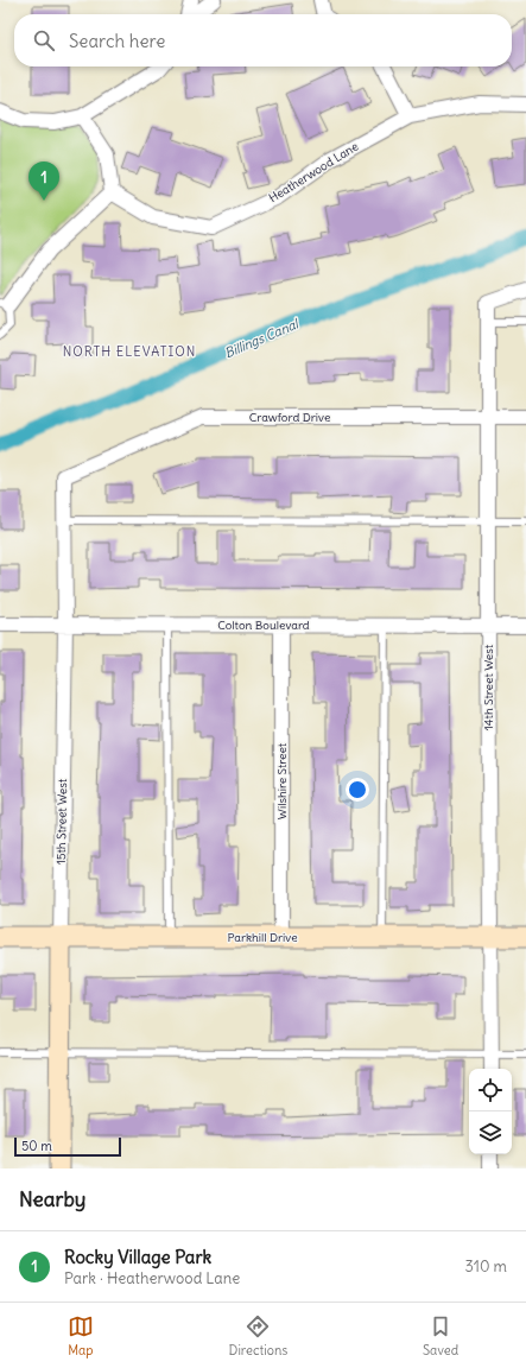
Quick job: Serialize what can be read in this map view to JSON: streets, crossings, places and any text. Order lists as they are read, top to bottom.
{
  "streets": {
    "street": [
      "Heatherwood Lane",
      "Crawford Drive",
      "Colton Boulevard",
      "14th Street West",
      "Wilshire Street",
      "15th Street West",
      "Parkhill Drive"
    ]
  },
  "crossings": [
    ["Crawford Drive", "14th Street West"],
    ["Crawford Drive", "15th Street West"],
    ["Colton Boulevard", "14th Street West"],
    ["Colton Boulevard", "Wilshire Street"],
    ["Colton Boulevard", "15th Street West"],
    ["14th Street West", "Parkhill Drive"],
    ["Wilshire Street", "Parkhill Drive"],
    ["15th Street West", "Parkhill Drive"]
  ],
  "districts": ["NORTH ELEVATION"],
  "water": ["Billings Canal"],
  "scale_bar": "50 m",
  "page": {
    "search": "Search here",
    "pins": "1",
    "scale": "50 m",
    "heading": "Nearby",
    "list": [
      {
        "mark": "1",
        "name": "Rocky Village Park",
        "note": "Park · Heatherwood Lane",
        "value": "310 m"
      }
    ],
    "nav": ["Map", "Directions", "Saved"]
  }
}
